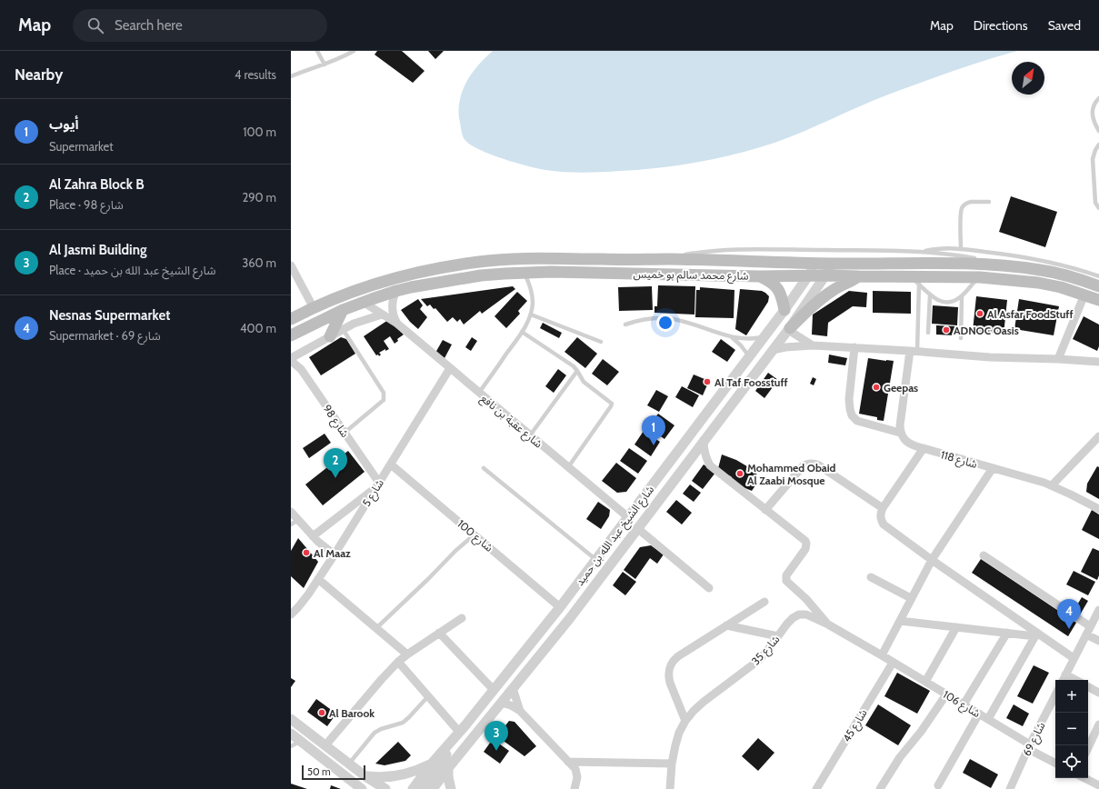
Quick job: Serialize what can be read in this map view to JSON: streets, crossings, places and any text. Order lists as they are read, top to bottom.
{
  "streets": {
    "main road": ["شارع محمد سالم بو خميس"],
    "street": [
      "شارع 98",
      "شارع عقبة بن نافع",
      "شارع 118",
      "شارع 5",
      "شارع 100",
      "شارع الشيخ عبد الله بن حميد",
      "شارع 35",
      "شارع 106",
      "شارع 45",
      "شارع 69"
    ]
  },
  "crossings": [
    ["شارع محمد سالم بو خميس", "شارع عقبة بن نافع"],
    ["شارع محمد سالم بو خميس", "شارع الشيخ عبد الله بن حميد"],
    ["شارع 98", "شارع 5"],
    ["شارع عقبة بن نافع", "شارع 5"],
    ["شارع عقبة بن نافع", "شارع الشيخ عبد الله بن حميد"],
    ["شارع 5", "شارع 100"],
    ["شارع 100", "شارع الشيخ عبد الله بن حميد"],
    ["شارع 35", "شارع 106"],
    ["شارع 35", "شارع 45"],
    ["شارع 106", "شارع 45"],
    ["شارع 106", "شارع 69"]
  ],
  "places": [
    "Al Asfar FoodStuff",
    "ADNOC Oasis",
    "Al Taf Foosstuff",
    "Geepas",
    "Mohammed Obaid Al Zaabi Mosque",
    "Al Maaz",
    "Al Barook"
  ],
  "scale_bar": "50 m",
  "north": "top right",
  "page": {
    "header": "Map",
    "search": "Search here",
    "nav": ["Map", "Directions", "Saved"],
    "heading": ["Nearby", "4 results"],
    "list": [
      {
        "mark": "1",
        "name": "أيوب",
        "note": "Supermarket",
        "value": "100 m"
      },
      {
        "mark": "2",
        "name": "Al Zahra Block B",
        "note": "Place · شارع 98",
        "value": "290 m"
      },
      {
        "mark": "3",
        "name": "Al Jasmi Building",
        "note": "Place · شارع الشيخ عبد الله بن حميد",
        "value": "360 m"
      },
      {
        "mark": "4",
        "name": "Nesnas Supermarket",
        "note": "Supermarket · شارع 69",
        "value": "400 m"
      }
    ],
    "pins": [
      "1",
      "2",
      "4",
      "3"
    ],
    "map_buttons": ["+", "−"],
    "scale": "50 m"
  }
}
